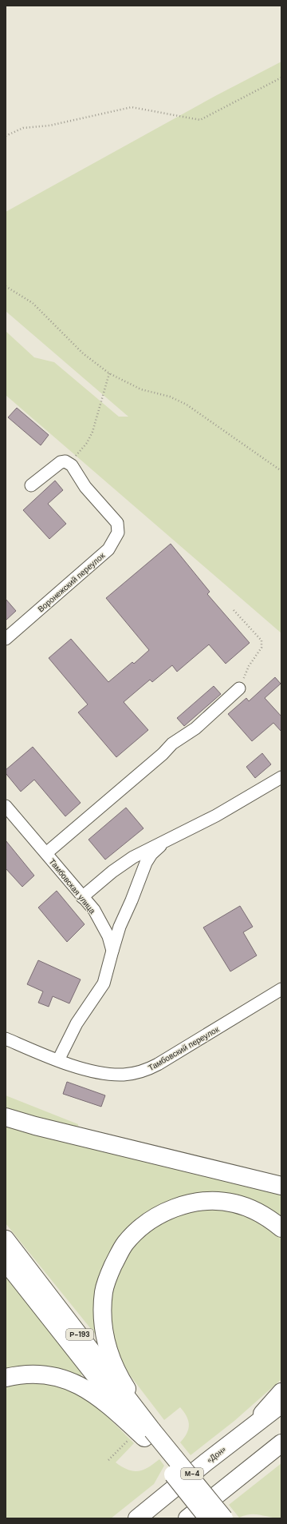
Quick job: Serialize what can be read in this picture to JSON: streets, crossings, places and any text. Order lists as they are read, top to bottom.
{
  "streets": {
    "main road": ["Р-193", "«Дон»", "М-4"],
    "street": ["Воронежский переулок", "Тамбовская улица", "Тамбовский переулок"]
  }
}
